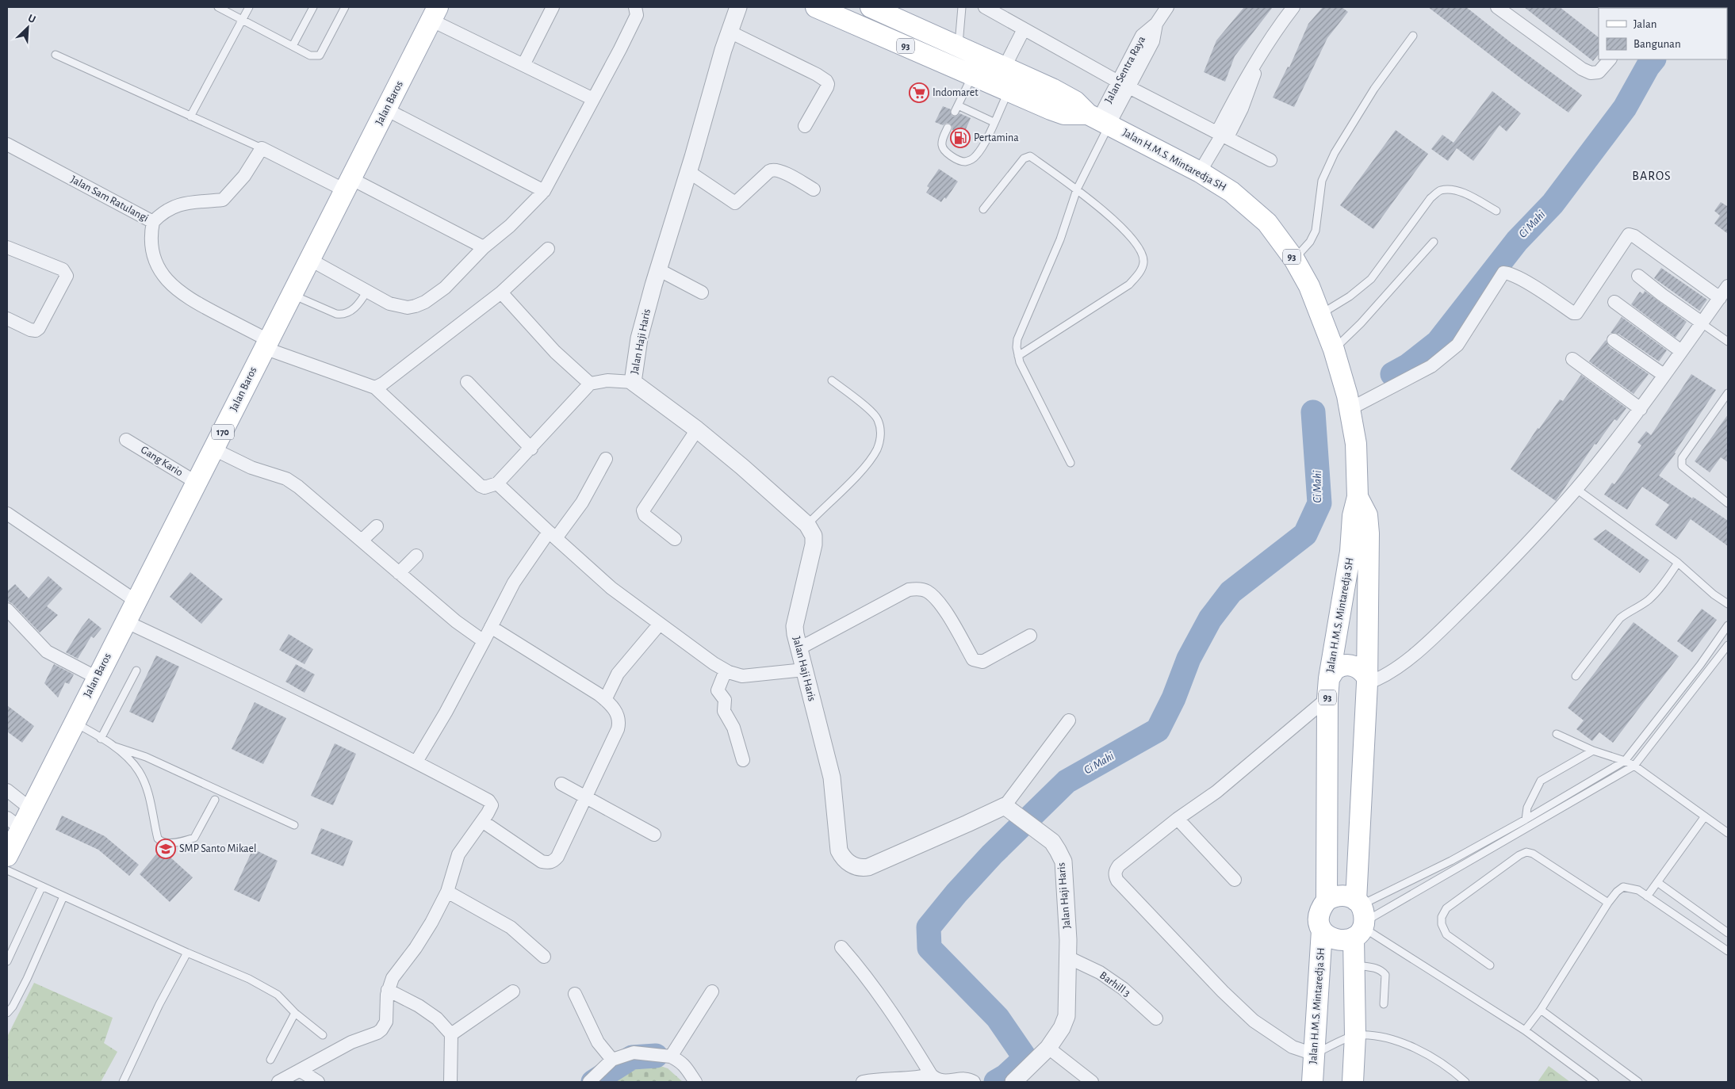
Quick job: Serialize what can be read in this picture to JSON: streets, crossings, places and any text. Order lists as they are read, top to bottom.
{
  "streets": {
    "main road": [
      "93",
      "Jalan Baros",
      "Jalan H.M.S. Mintaredja SH",
      "170"
    ],
    "street": [
      "Jalan Sentra Raya",
      "Jalan Sam Ratulangi",
      "Jalan Haji Haris",
      "Gang Kario",
      "Barhill 3"
    ]
  },
  "crossings": [
    ["Jalan Sentra Raya", "Jalan H.M.S. Mintaredja SH"],
    ["Jalan Baros", "Gang Kario"],
    ["Jalan Haji Haris", "Barhill 3"]
  ],
  "districts": ["BAROS"],
  "water": ["Ci Mahi"],
  "places": {
    "supermarket": ["Indomaret"],
    "fuel station": ["Pertamina"],
    "school or university": ["SMP Santo Mikael"]
  },
  "legend": ["Jalan", "Bangunan"],
  "north": "top right"
}
